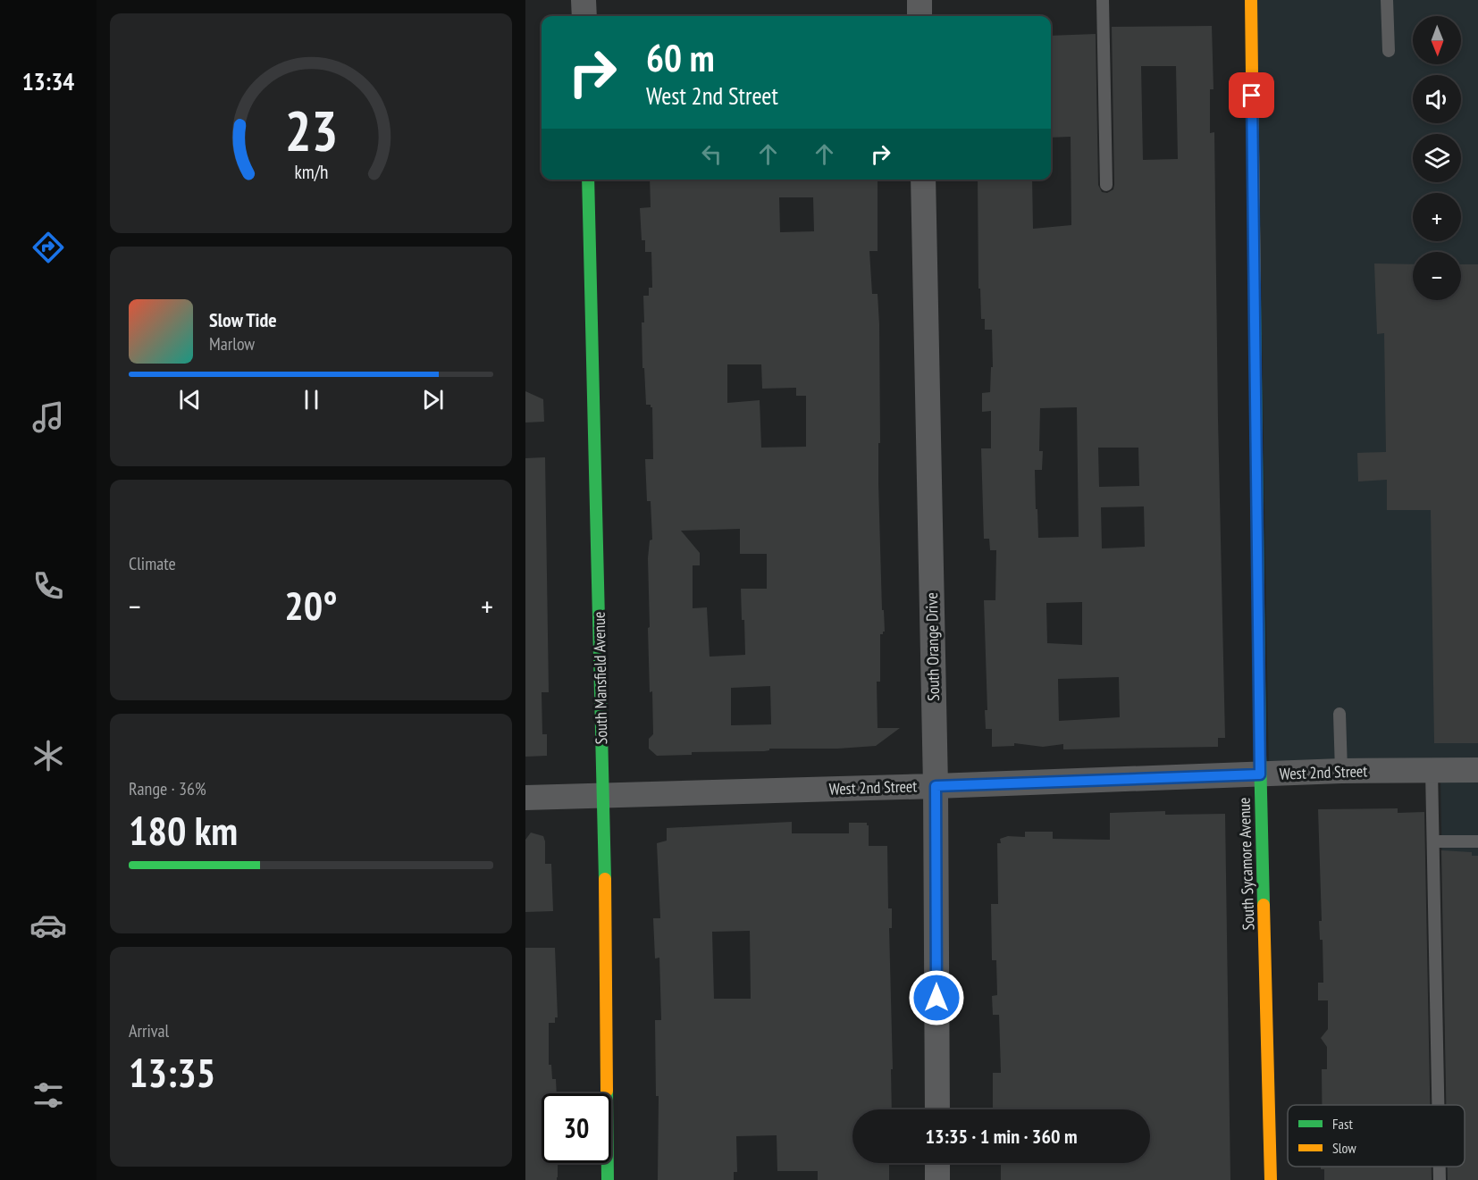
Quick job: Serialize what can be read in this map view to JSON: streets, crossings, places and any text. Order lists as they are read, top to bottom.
{
  "streets": {
    "street": [
      "South Orange Drive",
      "South Mansfield Avenue",
      "West 2nd Street",
      "South Sycamore Avenue"
    ]
  },
  "crossings": [
    ["South Orange Drive", "West 2nd Street"],
    ["South Mansfield Avenue", "West 2nd Street"],
    ["West 2nd Street", "South Sycamore Avenue"]
  ],
  "legend": ["Fast", "Slow"],
  "north": "bottom",
  "page": {
    "tabs": "13:34",
    "map_buttons": ["+", "−"],
    "turn": ["60 m", "West 2nd Street"],
    "song": ["Slow Tide", "Marlow"],
    "tile": [
      "Climate",
      ["Range · 36%", "180 km"],
      ["Arrival", "13:35"]
    ],
    "heat": ["−", "20°", "+"],
    "limit": "30",
    "trip": "13:35 · 1 min · 360 m",
    "gauge": ["23", "km/h"]
  }
}
